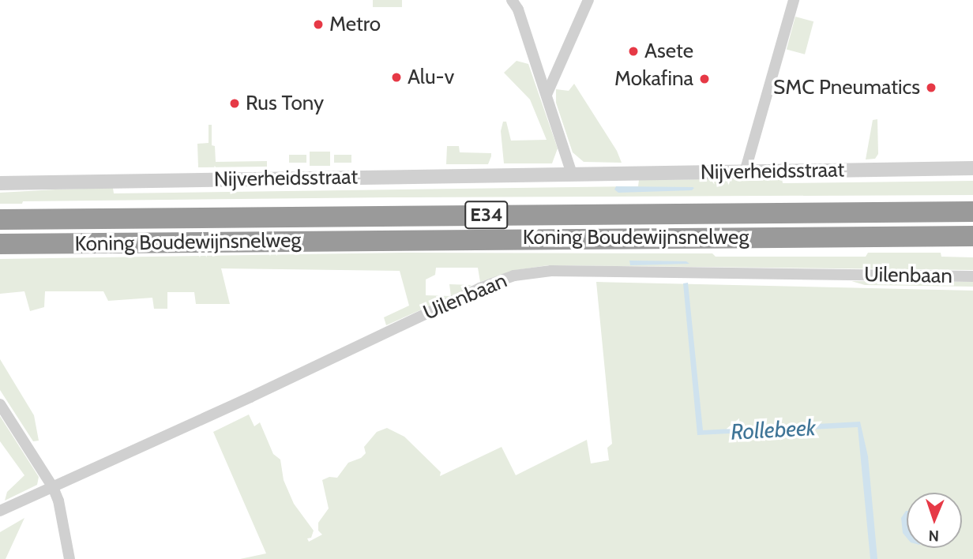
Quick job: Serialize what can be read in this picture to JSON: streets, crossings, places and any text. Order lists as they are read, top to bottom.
{
  "streets": {
    "highway": ["E34", "Koning Boudewijnsnelweg"],
    "street": ["Nijverheidsstraat", "Uilenbaan"]
  },
  "water": ["Rollebeek"],
  "places": [
    "Metro",
    "Asete",
    "Alu-v",
    "Mokafina",
    "SMC Pneumatics",
    "Rus Tony"
  ],
  "north": "bottom"
}
